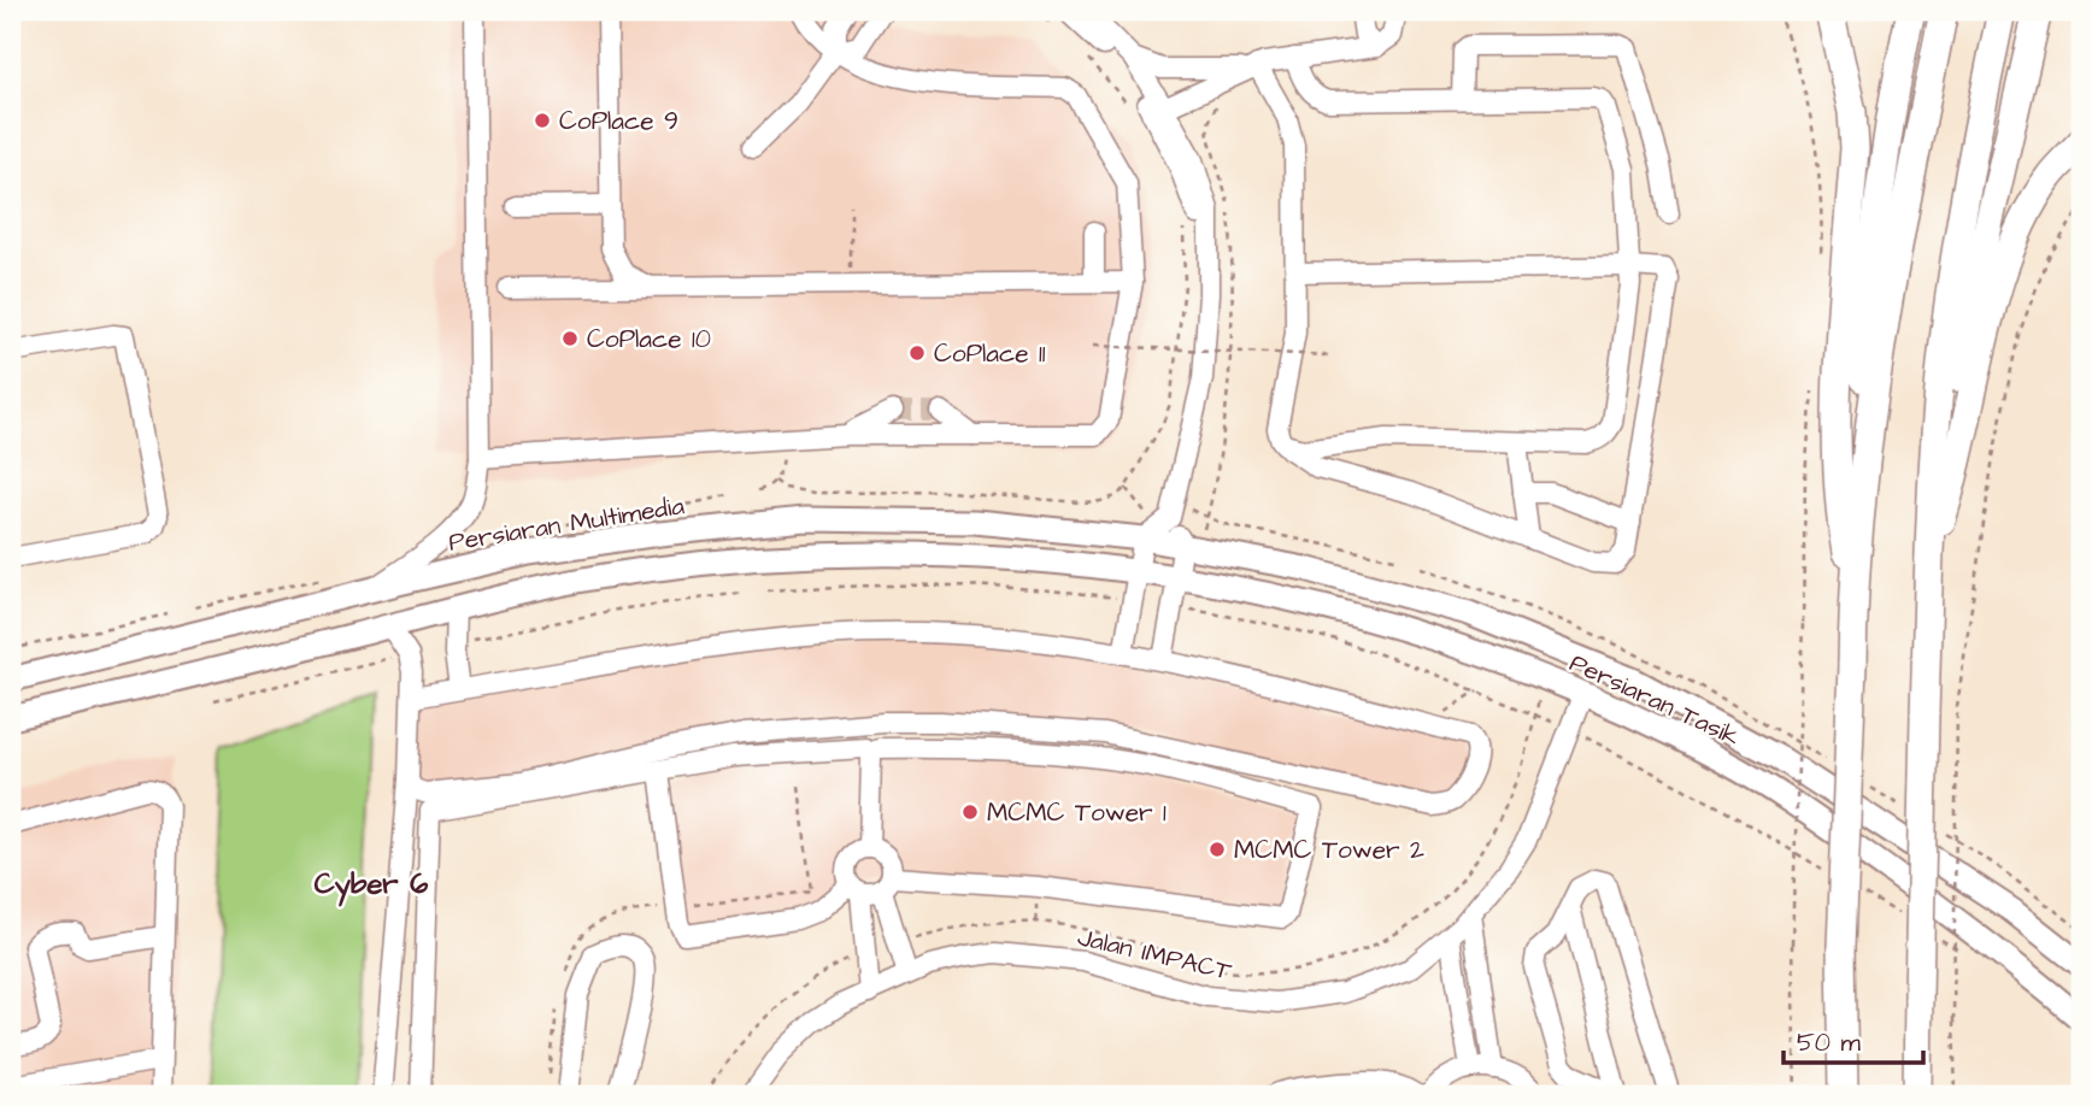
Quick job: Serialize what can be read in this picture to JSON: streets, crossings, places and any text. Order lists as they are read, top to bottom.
{
  "streets": {
    "main road": ["Persiaran Multimedia", "Persiaran Tasik"],
    "street": ["Jalan IMPACT"]
  },
  "crossings": [
    ["Persiaran Multimedia", "Persiaran Tasik"],
    ["Persiaran Tasik", "Jalan IMPACT"]
  ],
  "districts": ["Cyber 6"],
  "places": [
    "CoPlace 9",
    "CoPlace 10",
    "CoPlace 11",
    "MCMC Tower 1",
    "MCMC Tower 2"
  ],
  "scale_bar": "50 m"
}
